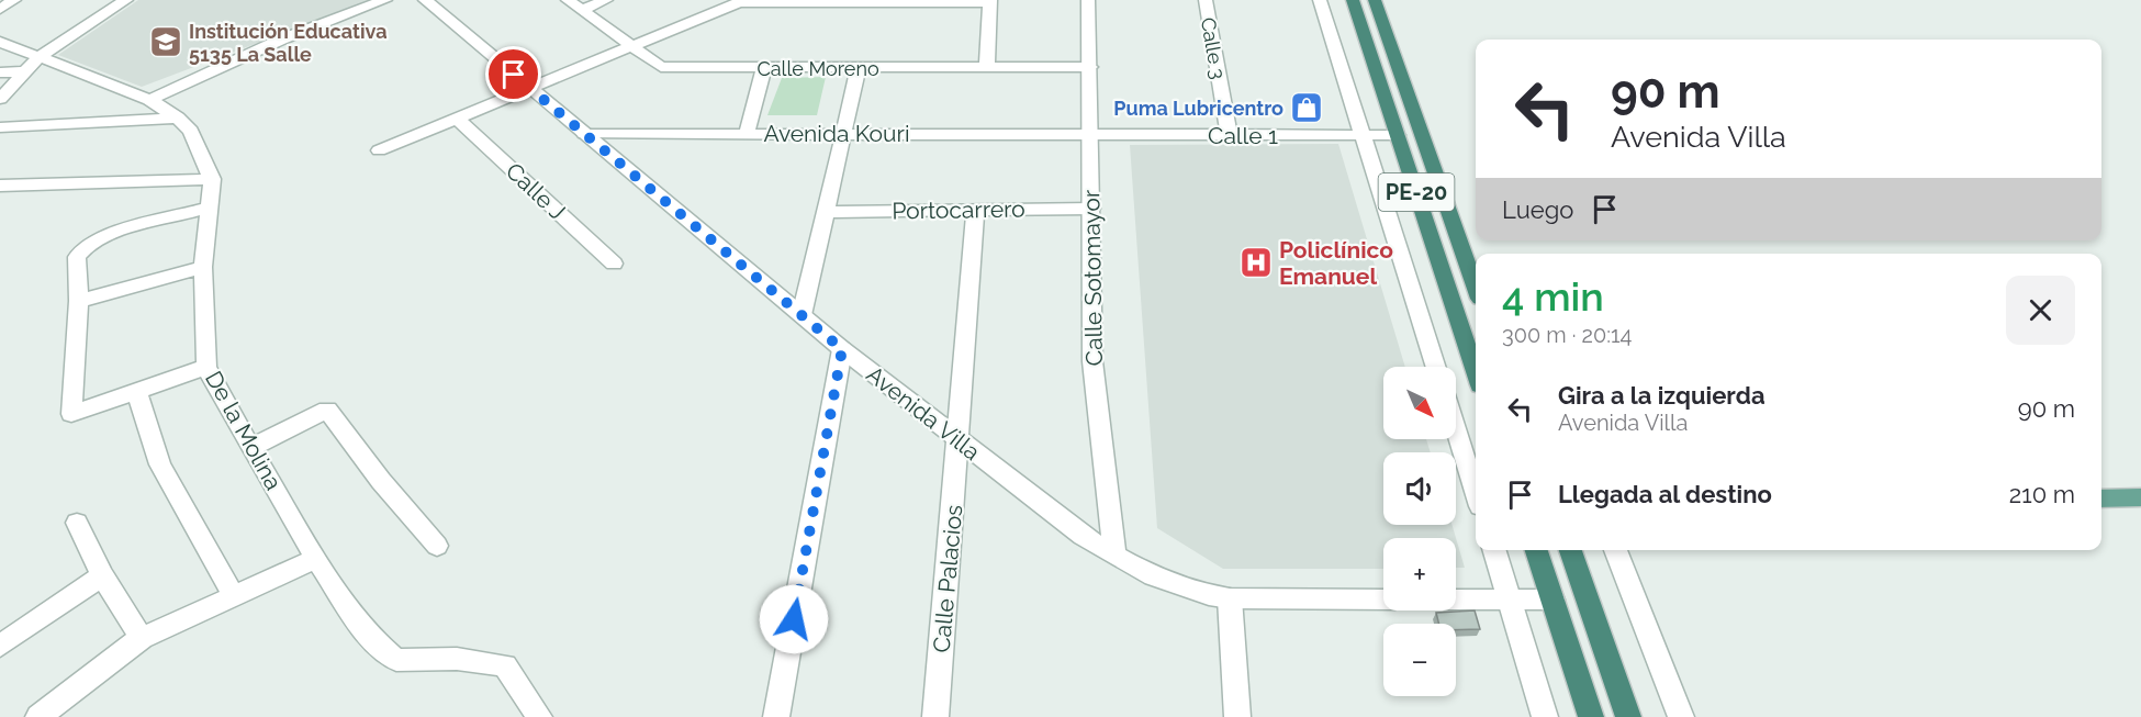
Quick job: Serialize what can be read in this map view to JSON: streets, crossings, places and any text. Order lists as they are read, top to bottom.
{
  "streets": {
    "highway": ["PE-20"],
    "street": [
      "Calle 3",
      "Calle Moreno",
      "Avenida Kouri",
      "Calle 1",
      "Calle J",
      "Portocarrero",
      "Calle Sotomayor",
      "Avenida Villa",
      "De la Molina",
      "Calle Palacios"
    ]
  },
  "crossings": [
    ["Calle 3", "Calle 1"],
    ["Calle Moreno", "Calle Sotomayor"],
    ["Avenida Kouri", "Calle 1"],
    ["Avenida Kouri", "Calle Sotomayor"],
    ["Avenida Kouri", "Avenida Villa"],
    ["Calle 1", "PE-20"],
    ["Calle 1", "Calle Sotomayor"],
    ["Portocarrero", "Calle Sotomayor"],
    ["Portocarrero", "Calle Palacios"],
    ["Calle Sotomayor", "Avenida Villa"],
    ["Avenida Villa", "Calle Palacios"]
  ],
  "places": {
    "school or university": ["Institución Educativa 5135 La Salle"],
    "shop": ["Puma Lubricentro"],
    "hospital": ["Policlínico Emanuel"]
  },
  "north": "bottom right",
  "page": {
    "turn": ["90 m", "Avenida Villa"],
    "then": "Luego",
    "heading": ["4 min", "300 m · 20:14"],
    "list": [
      {
        "name": "Gira a la izquierda",
        "note": "Avenida Villa",
        "value": "90 m"
      },
      {
        "name": "Llegada al destino",
        "value": "210 m"
      }
    ],
    "map_buttons": ["+", "−"]
  }
}
